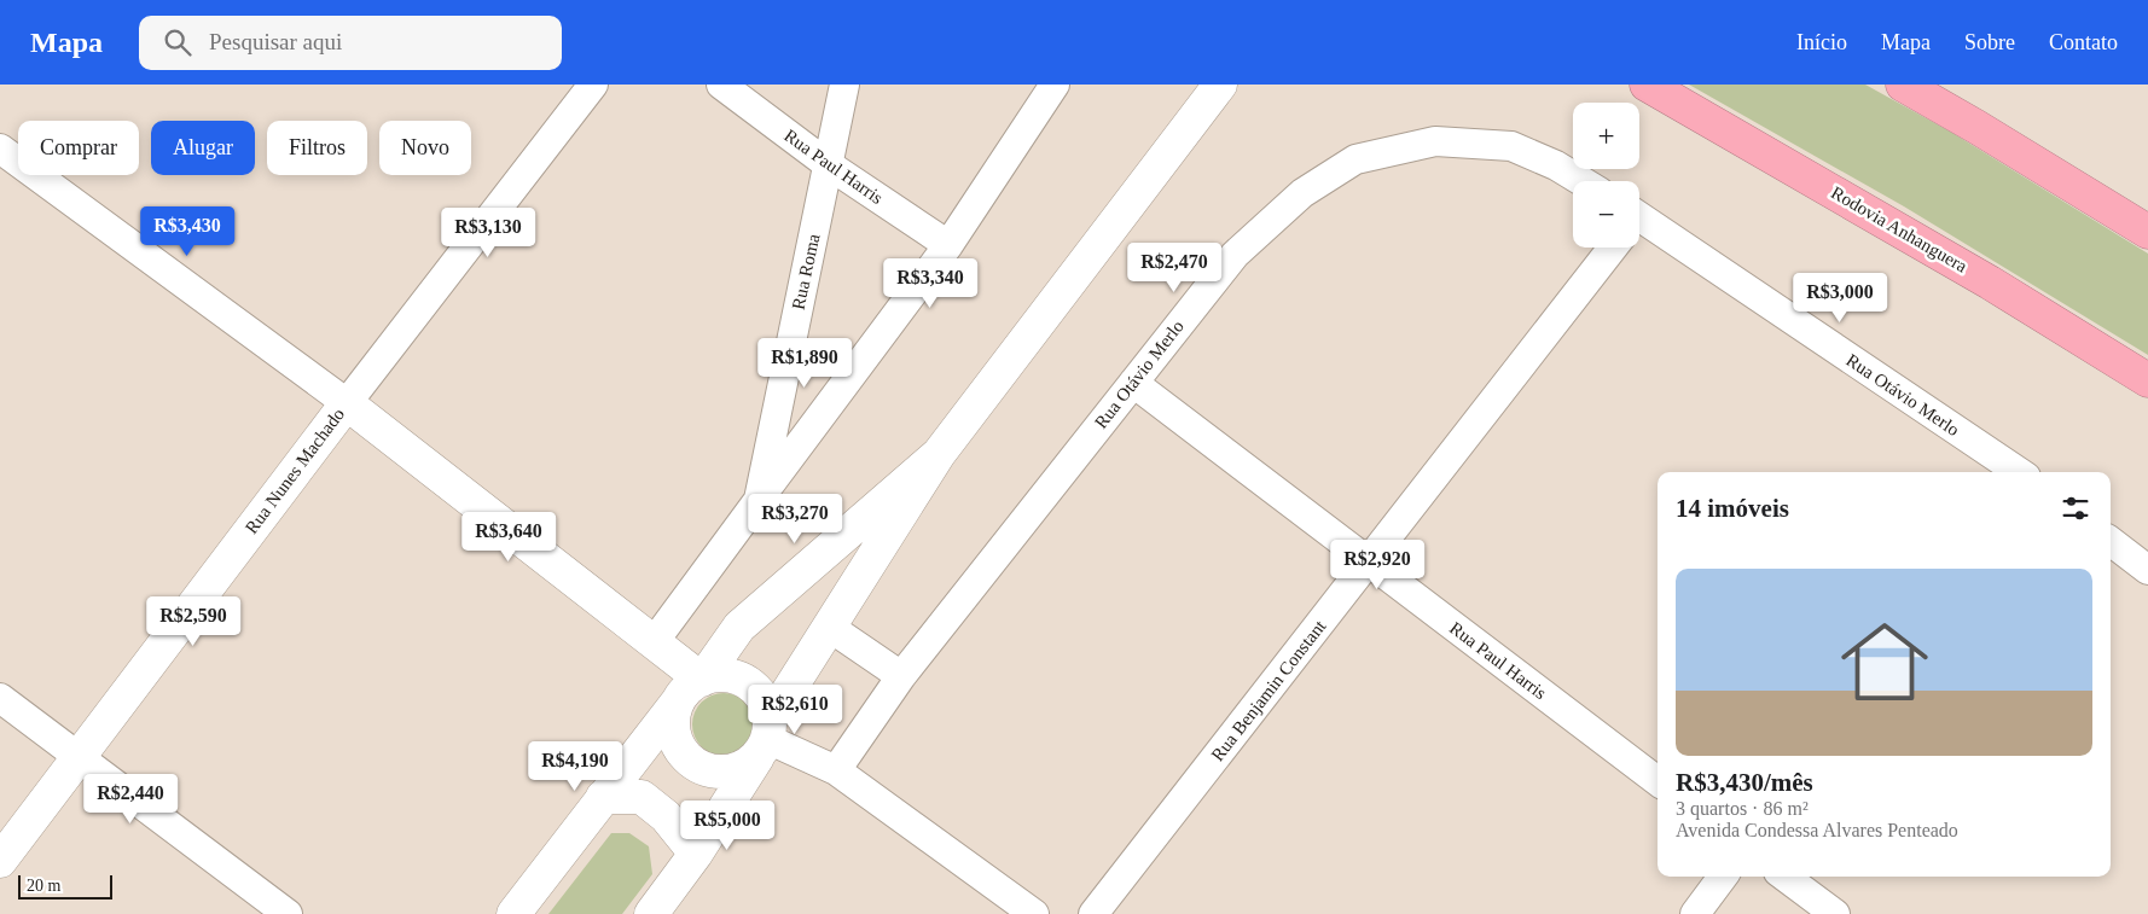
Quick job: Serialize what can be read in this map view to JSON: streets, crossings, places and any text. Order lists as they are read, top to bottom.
{
  "streets": {
    "highway": ["Rodovia Anhanguera"],
    "street": [
      "Rua Paul Harris",
      "Rua Roma",
      "Rua Otávio Merlo",
      "Rua Nunes Machado",
      "Rua Benjamin Constant"
    ]
  },
  "crossings": [
    ["Rua Paul Harris", "Rua Roma"],
    ["Rua Paul Harris", "Rua Otávio Merlo"],
    ["Rua Paul Harris", "Rua Benjamin Constant"]
  ],
  "scale_bar": "20 m",
  "page": {
    "header": "Mapa",
    "search": "Pesquisar aqui",
    "nav": [
      "Início",
      "Mapa",
      "Sobre",
      "Contato"
    ],
    "map_buttons": ["+", "−"],
    "chip": [
      "Comprar",
      "Alugar",
      "Filtros",
      "Novo"
    ],
    "price": [
      "R$3,430",
      "R$3,130",
      "R$2,470",
      "R$3,340",
      "R$3,000",
      "R$1,890",
      "R$3,270",
      "R$3,640",
      "R$2,920",
      "R$2,590",
      "R$2,610",
      "R$4,190",
      "R$2,440",
      "R$5,000"
    ],
    "heading": "14 imóveis",
    "list": [
      {
        "name": "R$3,430/mês",
        "note": "3 quartos · 86 m² · Avenida Condessa Alvares Penteado"
      }
    ],
    "scale": "20 m"
  }
}
